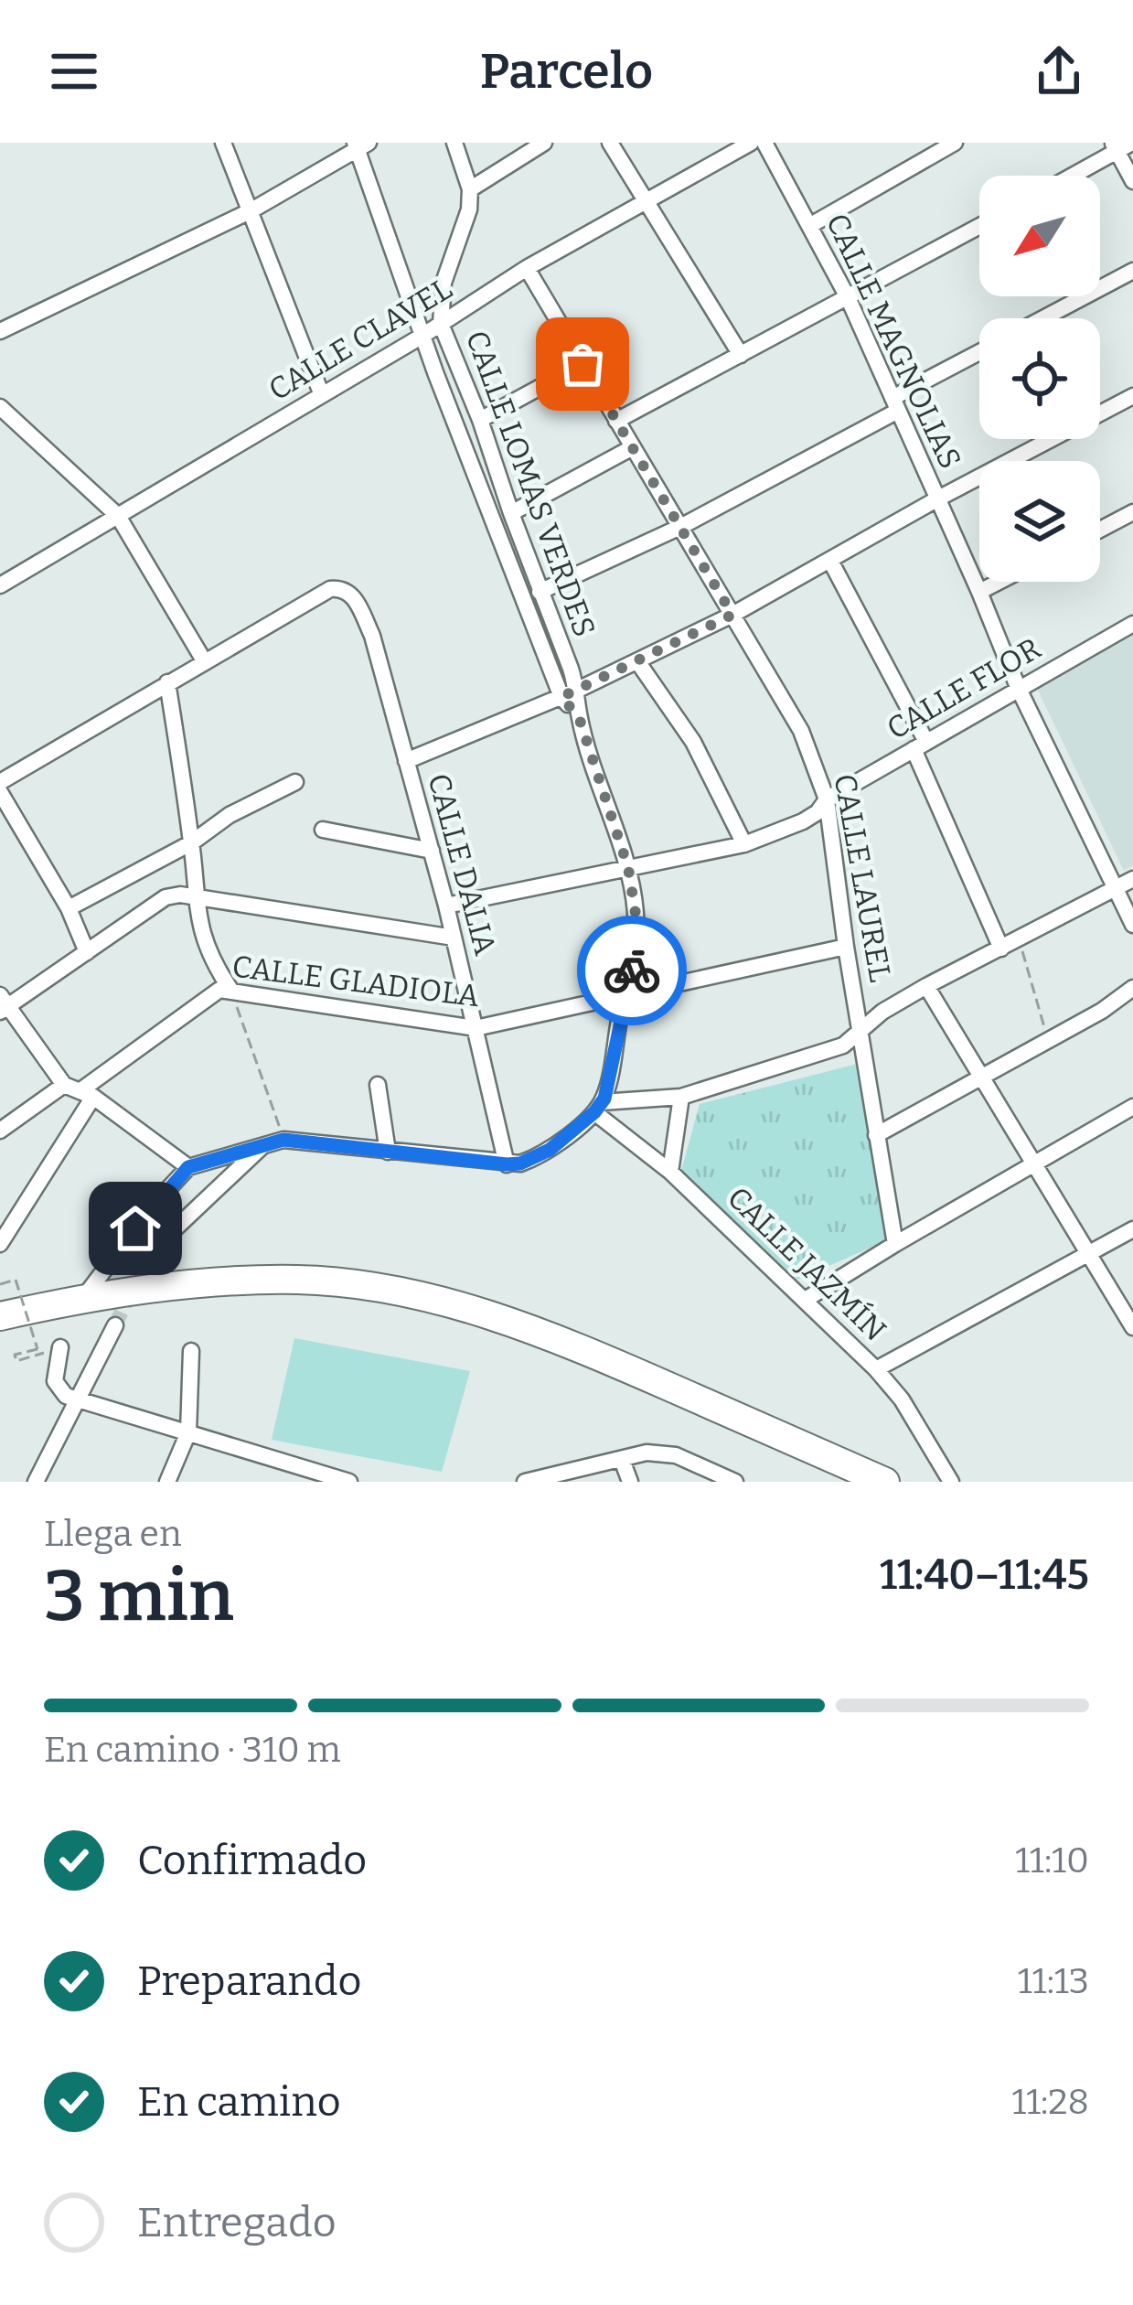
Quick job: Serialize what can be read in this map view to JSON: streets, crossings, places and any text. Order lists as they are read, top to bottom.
{
  "streets": {
    "street": [
      "CALLE CLAVEL",
      "CALLE MAGNOLIAS",
      "CALLE LOMAS VERDES",
      "CALLE FLOR",
      "CALLE DALIA",
      "CALLE LAUREL",
      "CALLE GLADIOLA",
      "CALLE JAZMÍN"
    ]
  },
  "crossings": [
    ["CALLE CLAVEL", "CALLE LOMAS VERDES"],
    ["CALLE CLAVEL", "CALLE LAUREL"],
    ["CALLE MAGNOLIAS", "CALLE FLOR"],
    ["CALLE LOMAS VERDES", "CALLE FLOR"],
    ["CALLE LOMAS VERDES", "CALLE GLADIOLA"],
    ["CALLE LOMAS VERDES", "CALLE JAZMÍN"],
    ["CALLE FLOR", "CALLE DALIA"],
    ["CALLE FLOR", "CALLE LAUREL"],
    ["CALLE DALIA", "CALLE GLADIOLA"],
    ["CALLE LAUREL", "CALLE GLADIOLA"]
  ],
  "north": "bottom left",
  "page": {
    "header": "Parcelo",
    "heading": ["3 min", "Llega en", "11:40–11:45"],
    "bar": "En camino · 310 m",
    "list": [
      ["Confirmado", "11:10"],
      ["Preparando", "11:13"],
      ["En camino", "11:28"],
      "Entregado"
    ]
  }
}
